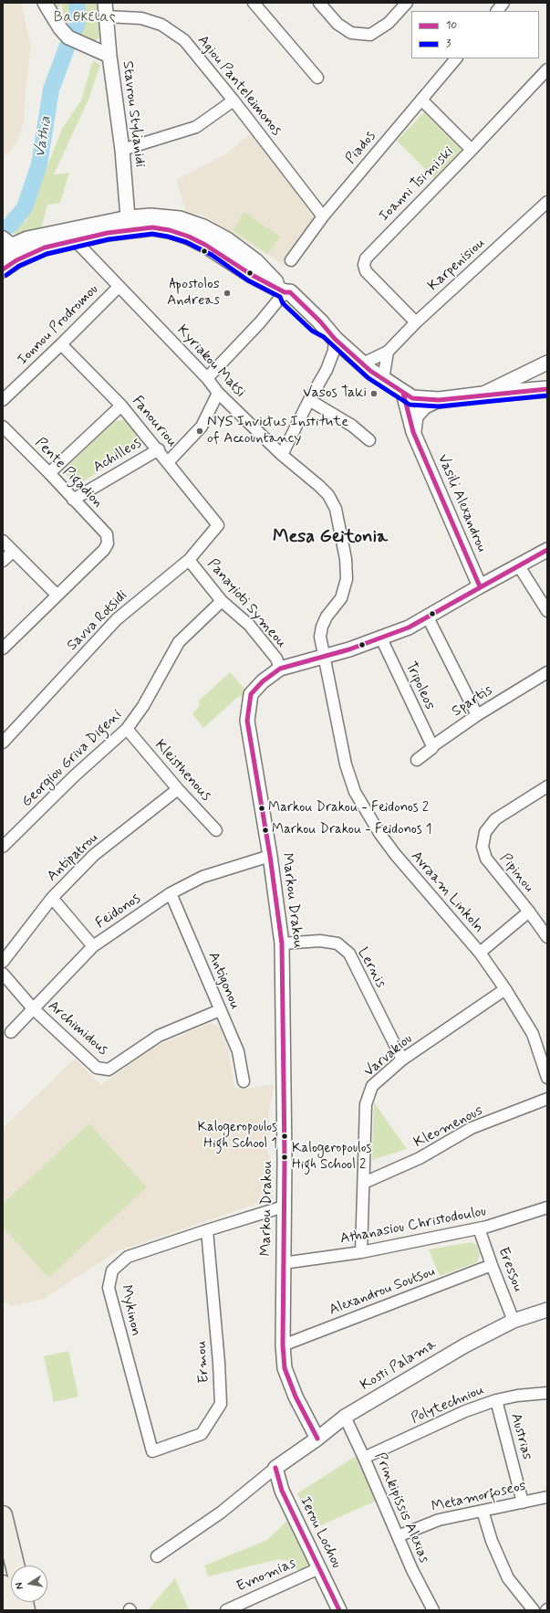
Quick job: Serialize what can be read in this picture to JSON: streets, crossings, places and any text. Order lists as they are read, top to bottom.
{
  "streets": {
    "street": [
      "Agiou Panteleimonos",
      "Stavrou Stylianidi",
      "Piados",
      "Ioanni Tsimiski",
      "Karpenisiou",
      "Ionnou Prodromou",
      "Kyriakou Matsi",
      "Fanouriou",
      "Achilleos",
      "Pente Pigadion",
      "Vasili Alexandrou",
      "Panayioti Symeou",
      "Savva Rotsidi",
      "Tripoleos",
      "Spartis",
      "Georgiou Griva Digeni",
      "Kleisthenous",
      "Antipatrou",
      "Pipinou",
      "Avraam Linkoln",
      "Markou Drakou",
      "Feidonos",
      "Lernis",
      "Antigonou",
      "Archimidous",
      "Varvakiou",
      "Kleomenous",
      "Athanasiou Christodoulou",
      "Eressou",
      "Alexandrou Soutsou",
      "Mykinon",
      "Ermou",
      "Kosti Palama",
      "Polytechniou",
      "Austrias",
      "Metamorfoseos",
      "Prinkipissis Alexias",
      "Ierou Lochou",
      "Evnomias"
    ]
  },
  "crossings": [
    ["Agiou Panteleimonos", "Stavrou Stylianidi"],
    ["Agiou Panteleimonos", "Piados"],
    ["Ioanni Tsimiski", "Karpenisiou"],
    ["Ionnou Prodromou", "Kyriakou Matsi"],
    ["Ionnou Prodromou", "Fanouriou"],
    ["Kyriakou Matsi", "Avraam Linkoln"],
    ["Kyriakou Matsi", "Markou Drakou"],
    ["Fanouriou", "Achilleos"],
    ["Fanouriou", "Savva Rotsidi"],
    ["Achilleos", "Pente Pigadion"],
    ["Vasili Alexandrou", "Markou Drakou"],
    ["Panayioti Symeou", "Savva Rotsidi"],
    ["Panayioti Symeou", "Georgiou Griva Digeni"],
    ["Panayioti Symeou", "Markou Drakou"],
    ["Tripoleos", "Spartis"],
    ["Tripoleos", "Markou Drakou"],
    ["Georgiou Griva Digeni", "Kleisthenous"],
    ["Kleisthenous", "Antipatrou"],
    ["Avraam Linkoln", "Markou Drakou"],
    ["Avraam Linkoln", "Varvakiou"],
    ["Markou Drakou", "Feidonos"],
    ["Markou Drakou", "Lernis"],
    ["Markou Drakou", "Athanasiou Christodoulou"],
    ["Markou Drakou", "Alexandrou Soutsou"],
    ["Markou Drakou", "Mykinon"],
    ["Markou Drakou", "Kosti Palama"],
    ["Feidonos", "Antigonou"],
    ["Feidonos", "Archimidous"],
    ["Lernis", "Varvakiou"],
    ["Antigonou", "Archimidous"],
    ["Varvakiou", "Kleomenous"],
    ["Varvakiou", "Athanasiou Christodoulou"],
    ["Athanasiou Christodoulou", "Eressou"],
    ["Eressou", "Alexandrou Soutsou"],
    ["Eressou", "Kosti Palama"],
    ["Mykinon", "Ermou"],
    ["Kosti Palama", "Prinkipissis Alexias"],
    ["Kosti Palama", "Ierou Lochou"],
    ["Polytechniou", "Austrias"],
    ["Polytechniou", "Prinkipissis Alexias"],
    ["Austrias", "Metamorfoseos"],
    ["Metamorfoseos", "Prinkipissis Alexias"],
    ["Ierou Lochou", "Evnomias"]
  ],
  "districts": ["Mesa Geitonia"],
  "water": ["Vathia"],
  "parks": ["Βαθκειας"],
  "places": [
    "Apostolos Andreas",
    "Vasos Taki",
    "NYS Invictus Institute of Accountancy",
    "Markou Drakou - Feidonos 2",
    "Markou Drakou - Feidonos 1",
    "Kalogeropoulos High School 1",
    "Kalogeropoulos High School 2"
  ],
  "lines": ["transit line 10", "transit line 3"],
  "legend": ["10", "3"],
  "north": "left"
}
